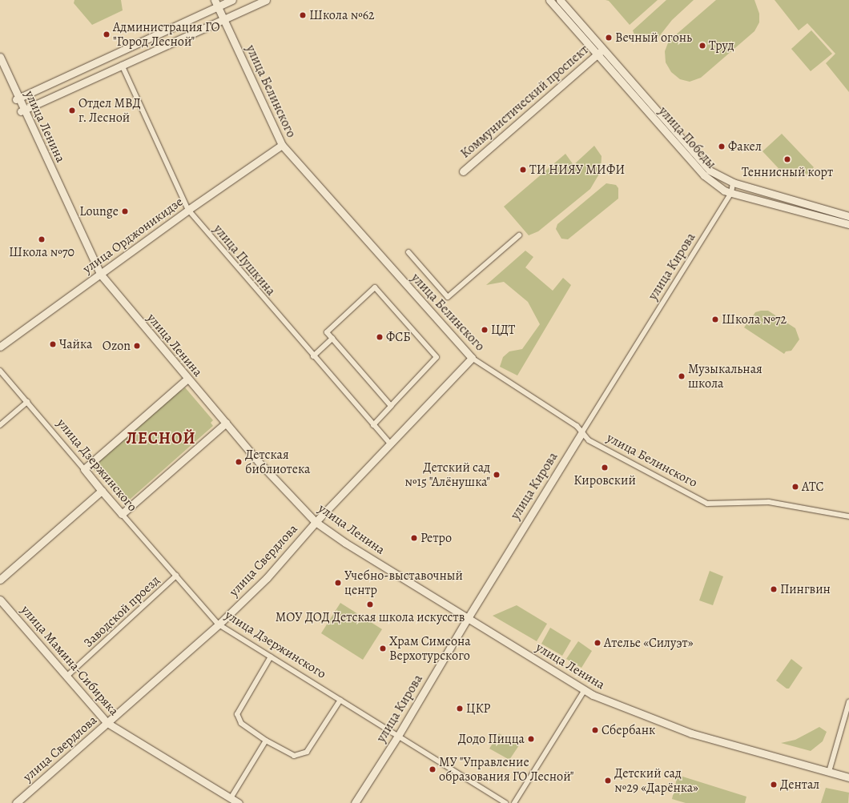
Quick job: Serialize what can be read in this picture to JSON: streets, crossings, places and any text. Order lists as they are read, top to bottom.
{
  "streets": {
    "street": [
      "улица Белинского",
      "Коммунистический проспект",
      "улица Ленина",
      "улица Победы",
      "улица Орджоникидзе",
      "улица Пушкина",
      "улица Кирова",
      "улица Дзержинского",
      "улица Свердлова",
      "Заводской проезд",
      "улица Мамина-Сибиряка"
    ]
  },
  "crossings": [
    ["улица Белинского", "улица Орджоникидзе"],
    ["улица Белинского", "улица Кирова"],
    ["улица Белинского", "улица Свердлова"],
    ["Коммунистический проспект", "улица Победы"],
    ["улица Ленина", "улица Орджоникидзе"],
    ["улица Ленина", "улица Кирова"],
    ["улица Ленина", "улица Свердлова"],
    ["улица Победы", "улица Кирова"],
    ["улица Орджоникидзе", "улица Пушкина"],
    ["улица Пушкина", "улица Свердлова"],
    ["улица Кирова", "улица Дзержинского"],
    ["улица Дзержинского", "улица Свердлова"],
    ["улица Дзержинского", "Заводской проезд"],
    ["улица Свердлова", "улица Мамина-Сибиряка"],
    ["Заводской проезд", "улица Мамина-Сибиряка"]
  ],
  "districts": ["ЛЕСНОЙ"],
  "places": [
    "Школа №62",
    "Администрация ГО \"Город Лесной\"",
    "Вечный огонь",
    "Труд",
    "Отдел МВД г. Лесной",
    "Факел",
    "Теннисный корт",
    "ТИ НИЯУ МИФИ",
    "Lounge",
    "Школа №70",
    "Школа №72",
    "ЦДТ",
    "ФСБ",
    "Чайка",
    "Ozon",
    "Музыкальная школа",
    "Детская библиотека",
    "Кировский",
    "Детский сад №15 \"Алёнушка\"",
    "АТС",
    "Ретро",
    "Учебно-выставочный центр",
    "Пингвин",
    "МОУ ДОД Детская школа искусств",
    "Ателье «Силуэт»",
    "Храм Симеона Верхотурского",
    "ЦКР",
    "Сбербанк",
    "Додо Пицца",
    "МУ \"Управление образования ГО Лесной\"",
    "Детский сад №29 «Дарёнка»",
    "Дентал"
  ]
}
